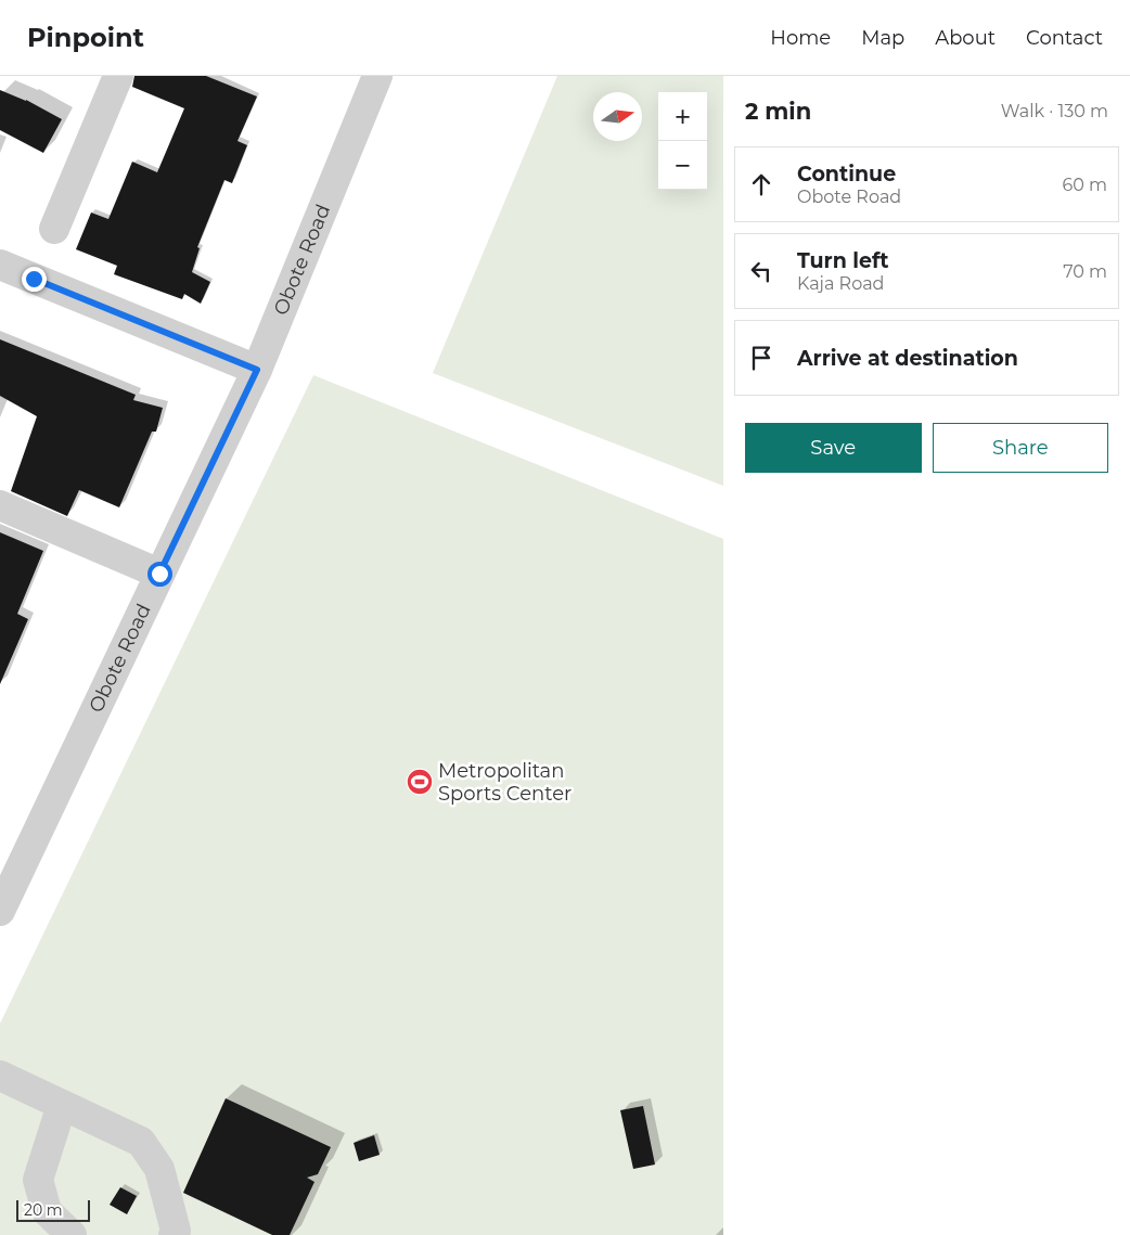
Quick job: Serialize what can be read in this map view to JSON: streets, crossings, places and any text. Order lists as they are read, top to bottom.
{
  "streets": {
    "street": ["Obote Road"]
  },
  "places": {
    "sports": ["Metropolitan Sports Center"]
  },
  "scale_bar": "20 m",
  "north": "right",
  "page": {
    "header": "Pinpoint",
    "nav": [
      "Home",
      "Map",
      "About",
      "Contact"
    ],
    "heading": ["2 min", "Walk · 130 m"],
    "map_buttons": ["+", "−"],
    "list": [
      ["Continue", "Obote Road", "60 m"],
      ["Turn left", "Kaja Road", "70 m"],
      "Arrive at destination"
    ],
    "buttons": ["Save", "Share"],
    "scale": "20 m"
  }
}
